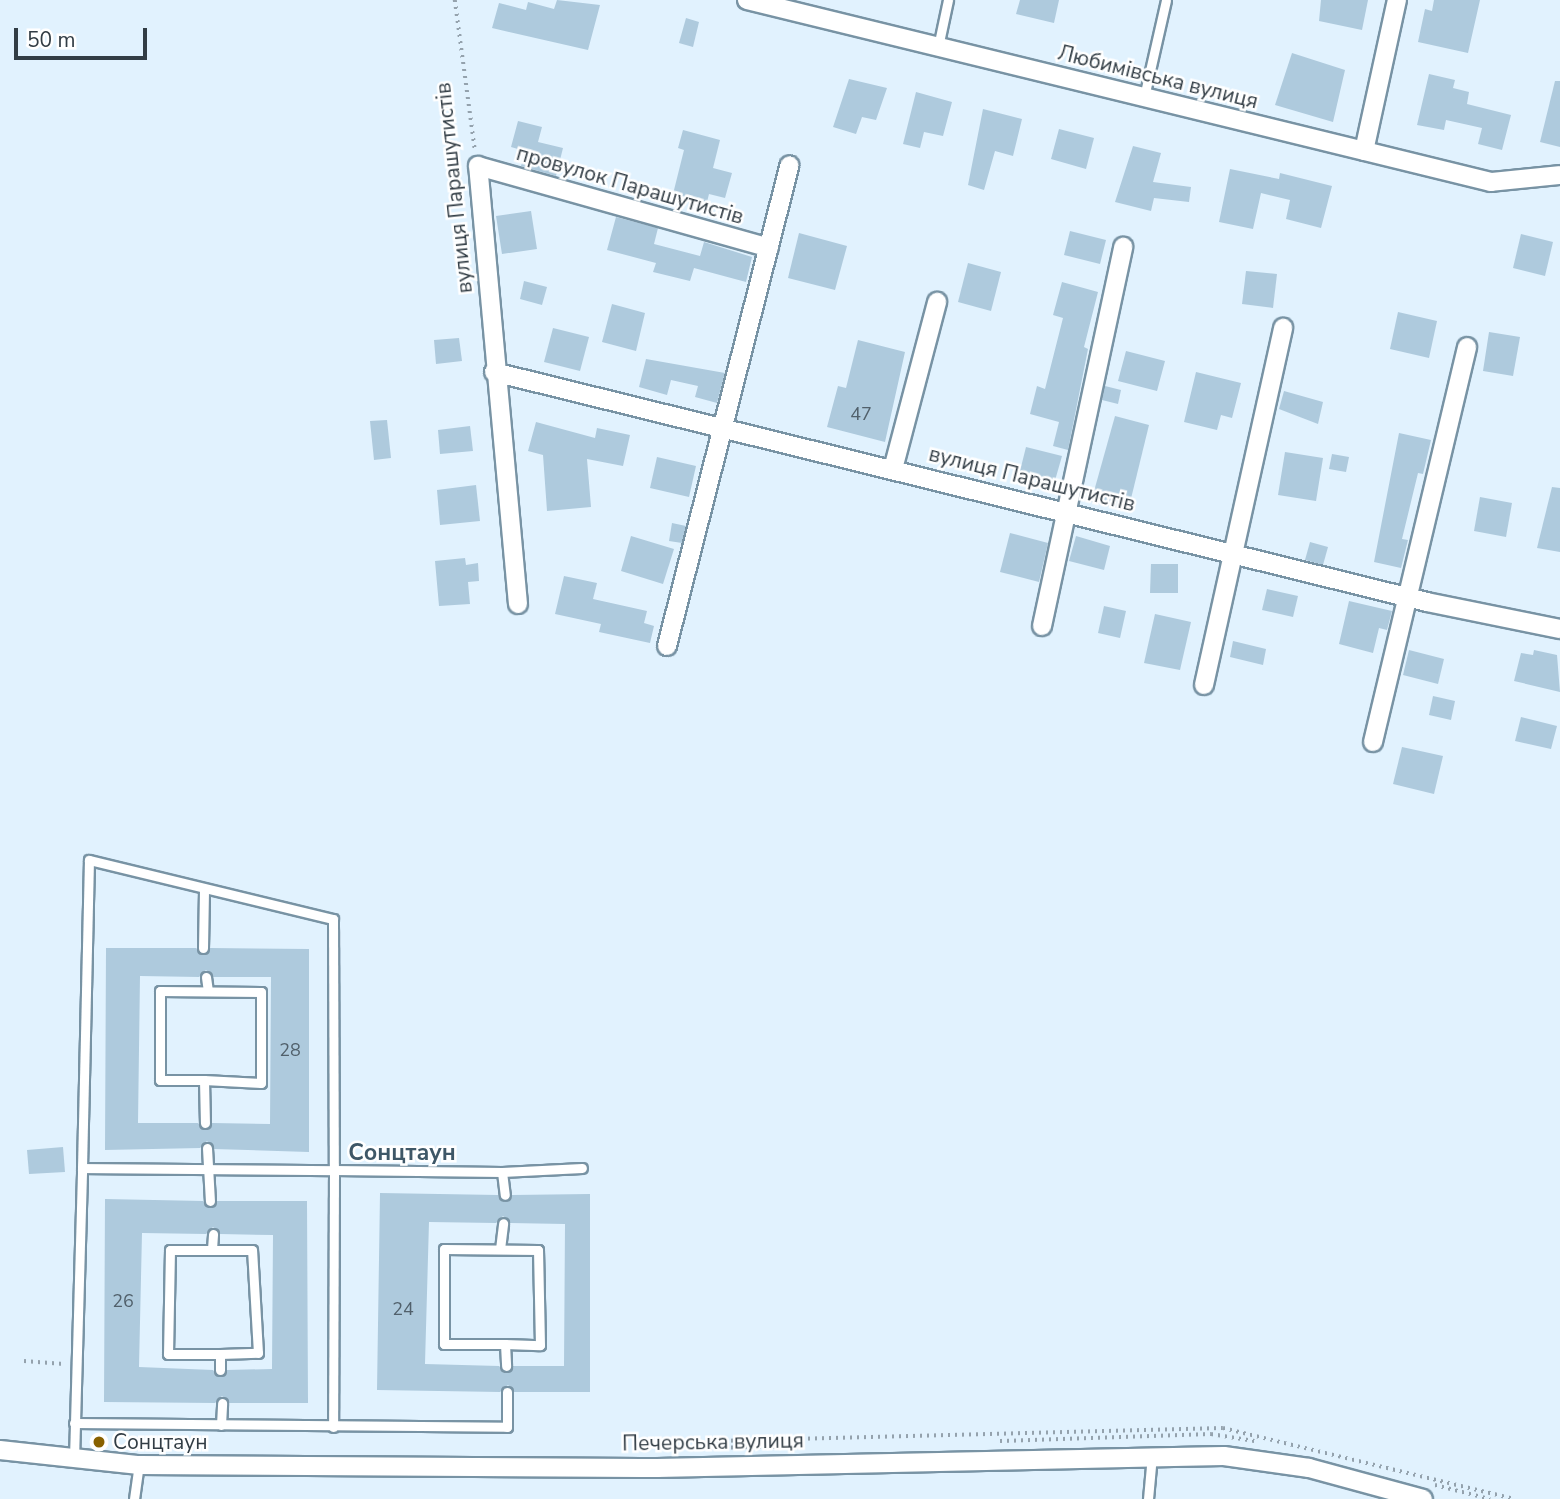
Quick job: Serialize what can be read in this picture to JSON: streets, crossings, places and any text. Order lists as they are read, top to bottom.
{
  "streets": {
    "street": [
      "Любимівська вулиця",
      "провулок Парашутистів",
      "вулиця Парашутистів",
      "Печерська вулиця"
    ]
  },
  "crossings": [
    ["провулок Парашутистів", "вулиця Парашутистів"]
  ],
  "districts": ["Сонцтаун"],
  "places": ["Сонцтаун"],
  "house_numbers": [
    "47",
    "28",
    "26",
    "24"
  ],
  "scale_bar": "50 m"
}
